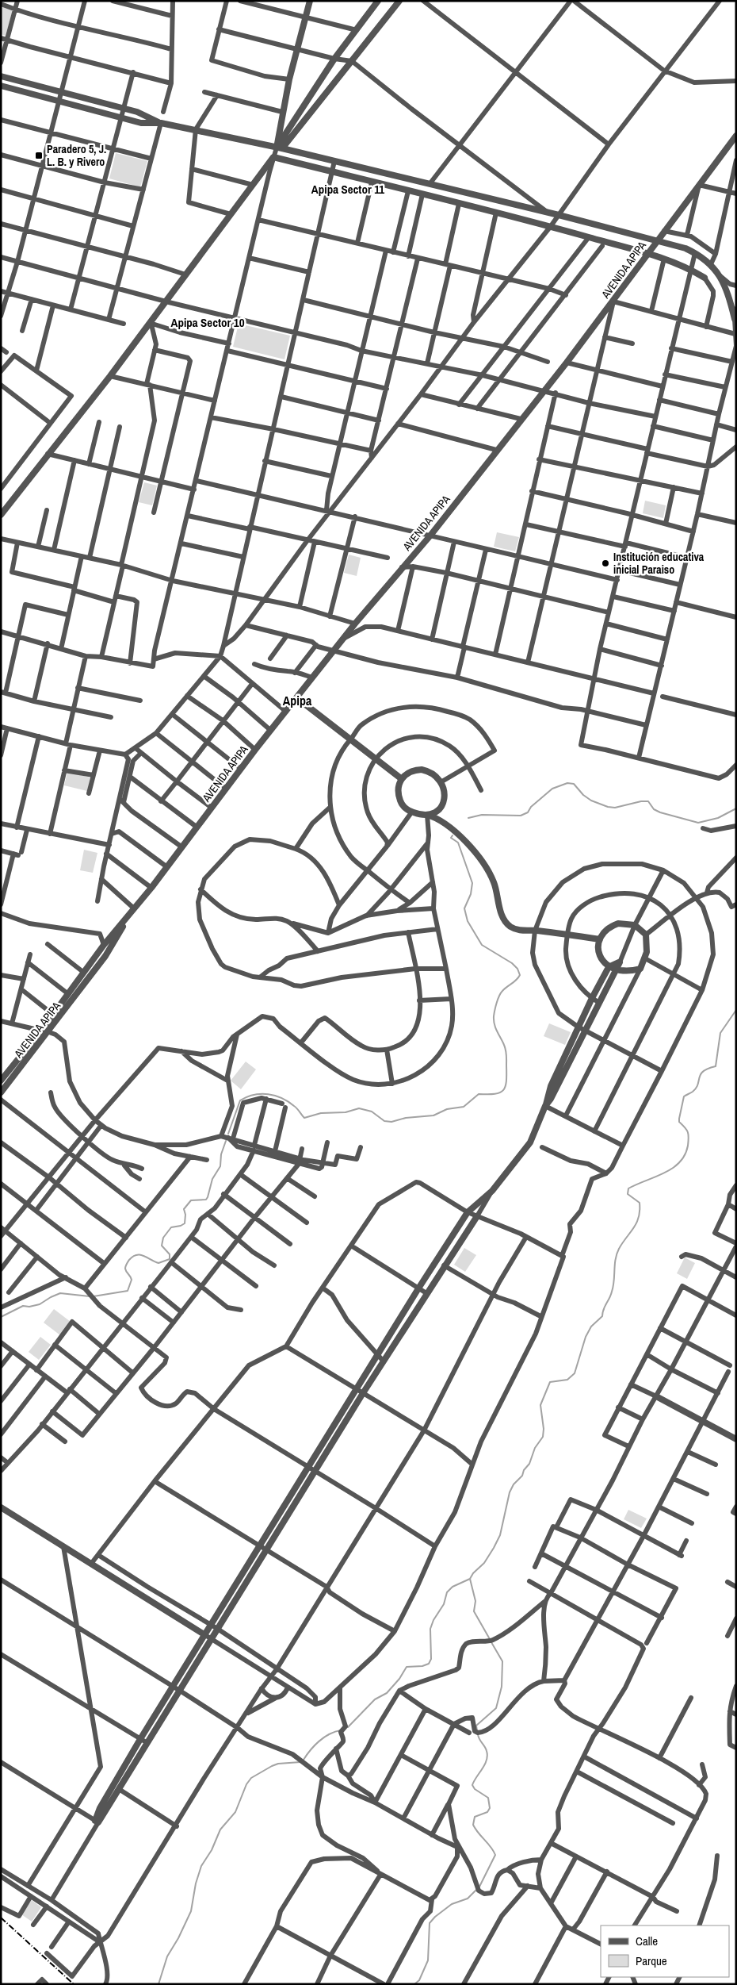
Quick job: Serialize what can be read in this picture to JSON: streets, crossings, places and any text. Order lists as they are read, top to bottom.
{
  "streets": {
    "street": ["AVENIDA APIPA"]
  },
  "districts": ["Apipa Sector 11", "Apipa Sector 10", "Apipa"],
  "places": {
    "transit": ["Paradero 5, J. L. B. y Rivero"],
    "other": ["Institución educativa inicial Paraiso"]
  },
  "legend": ["Calle", "Parque"]
}
